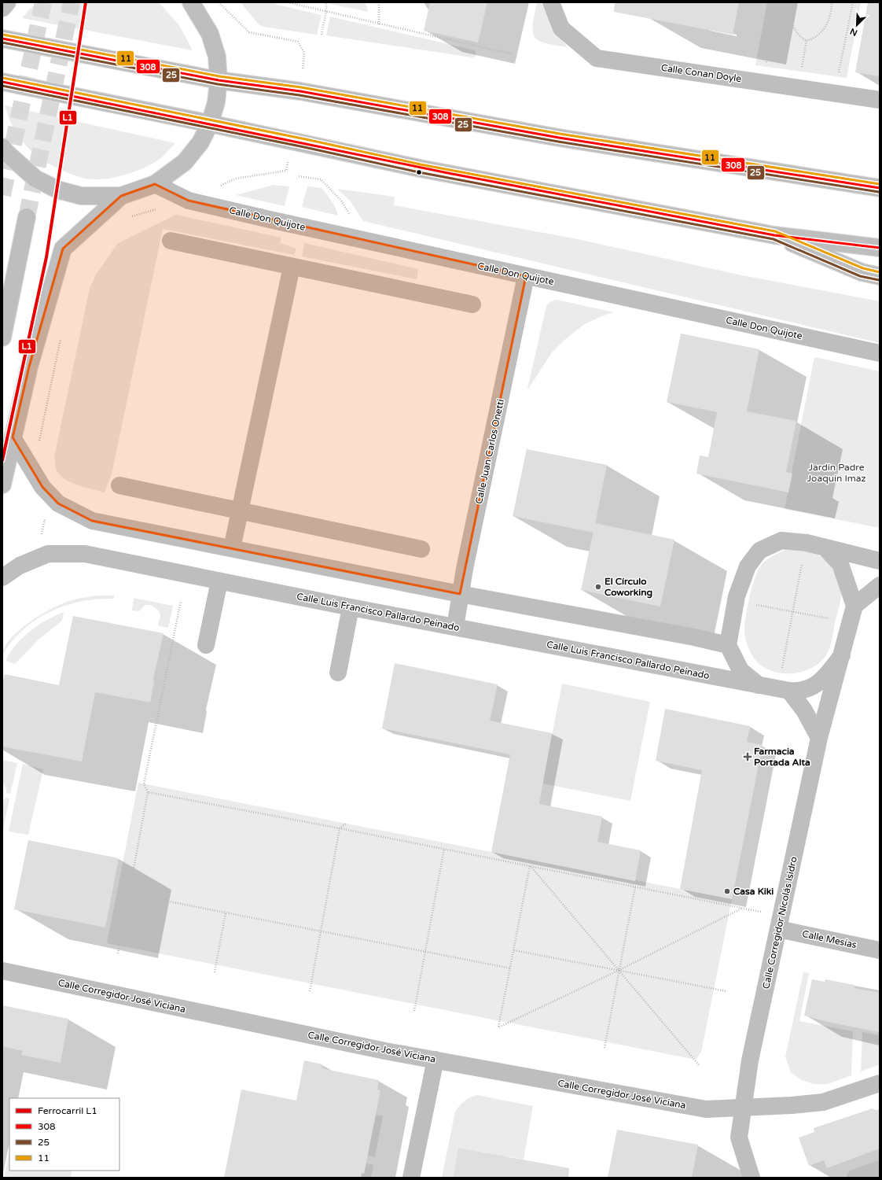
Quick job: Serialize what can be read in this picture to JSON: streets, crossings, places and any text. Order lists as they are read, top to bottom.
{
  "streets": {
    "main road": [
      "Calle Conan Doyle",
      "Calle Don Quijote",
      "Calle Juan Carlos Onetti",
      "Calle Luis Francisco Pallardo Peinado",
      "Calle Corregidor Nicolás Isidro",
      "Calle Mesías",
      "Calle Corregidor José Viciana"
    ]
  },
  "crossings": [
    ["Calle Don Quijote", "Calle Juan Carlos Onetti"],
    ["Calle Juan Carlos Onetti", "Calle Luis Francisco Pallardo Peinado"],
    ["Calle Luis Francisco Pallardo Peinado", "Calle Corregidor Nicolás Isidro"],
    ["Calle Corregidor Nicolás Isidro", "Calle Mesías"],
    ["Calle Corregidor Nicolás Isidro", "Calle Corregidor José Viciana"]
  ],
  "parks": ["Jardín Padre Joaquín Imaz"],
  "places": {
    "other": ["El Círculo Coworking", "Casa Kiki"],
    "health": ["Farmacia Portada Alta"]
  },
  "lines": [
    "rail line L1",
    "transit line 11",
    "transit line 308",
    "transit line 25"
  ],
  "legend": [
    "Ferrocarril L1",
    "308",
    "25",
    "11"
  ],
  "north": "bottom left"
}
